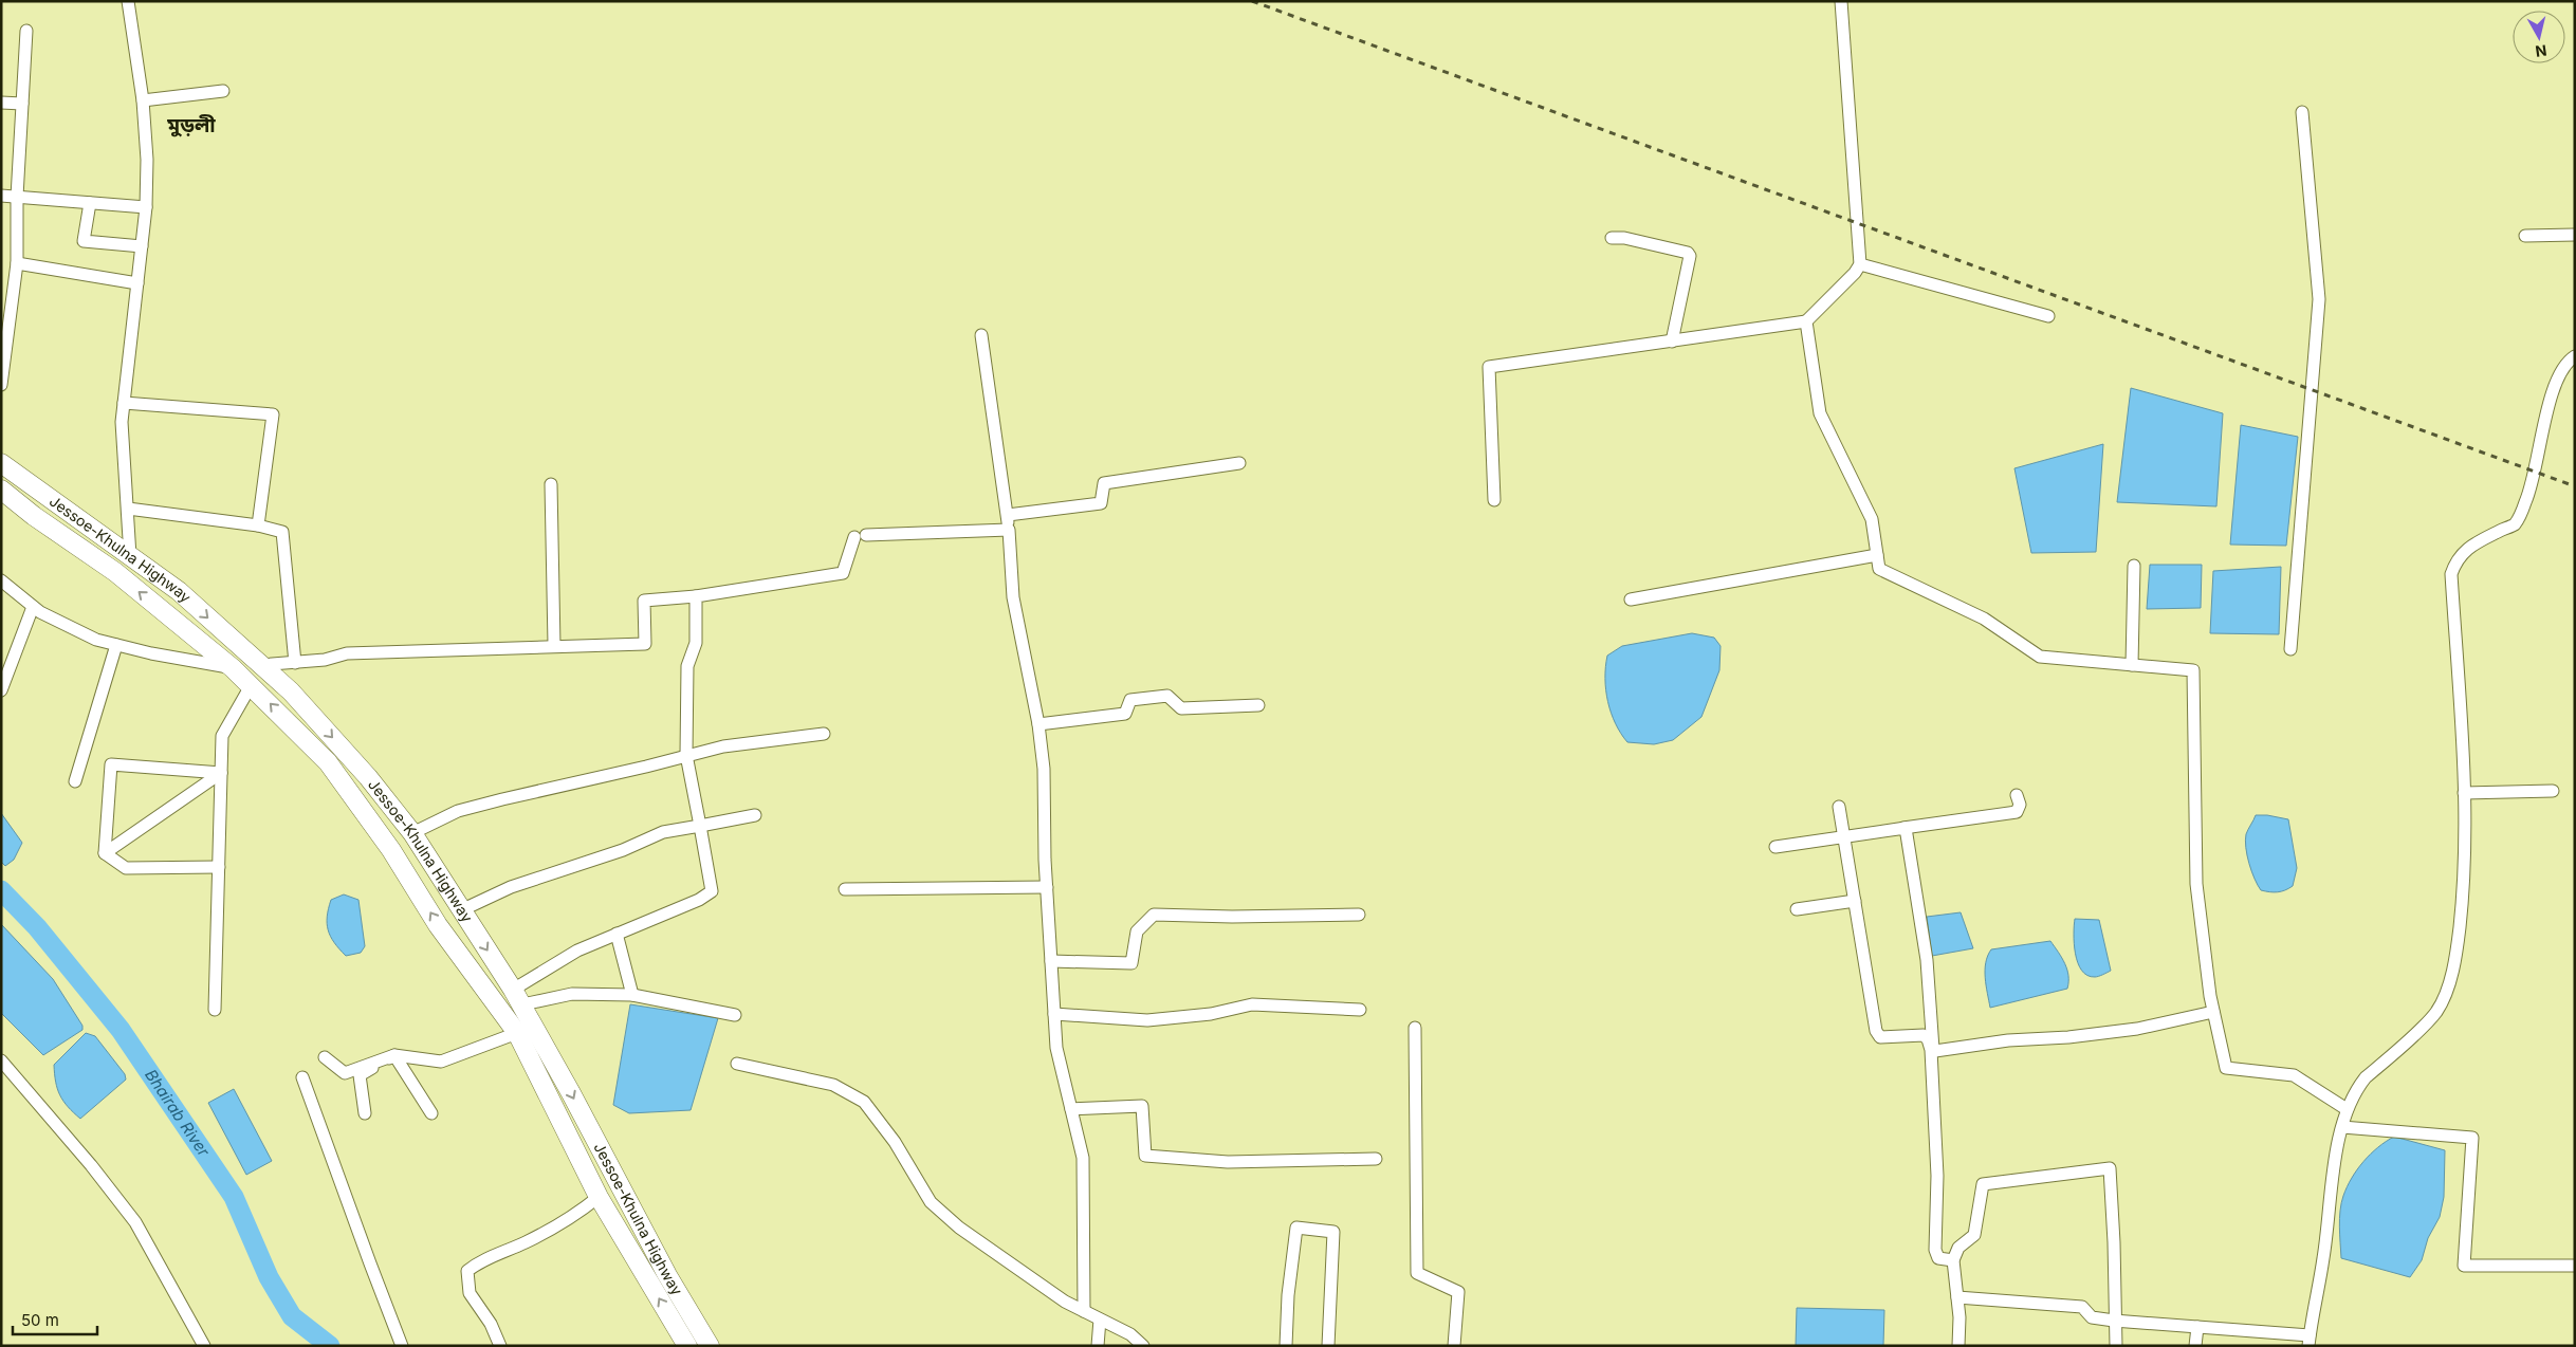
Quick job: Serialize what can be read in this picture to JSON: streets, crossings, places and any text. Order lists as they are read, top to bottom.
{
  "streets": {
    "highway": ["Jessoe-Khulna Highway"]
  },
  "districts": ["মুড়লী"],
  "water": ["Bhairab River"],
  "scale_bar": "50 m",
  "north": "bottom"
}
